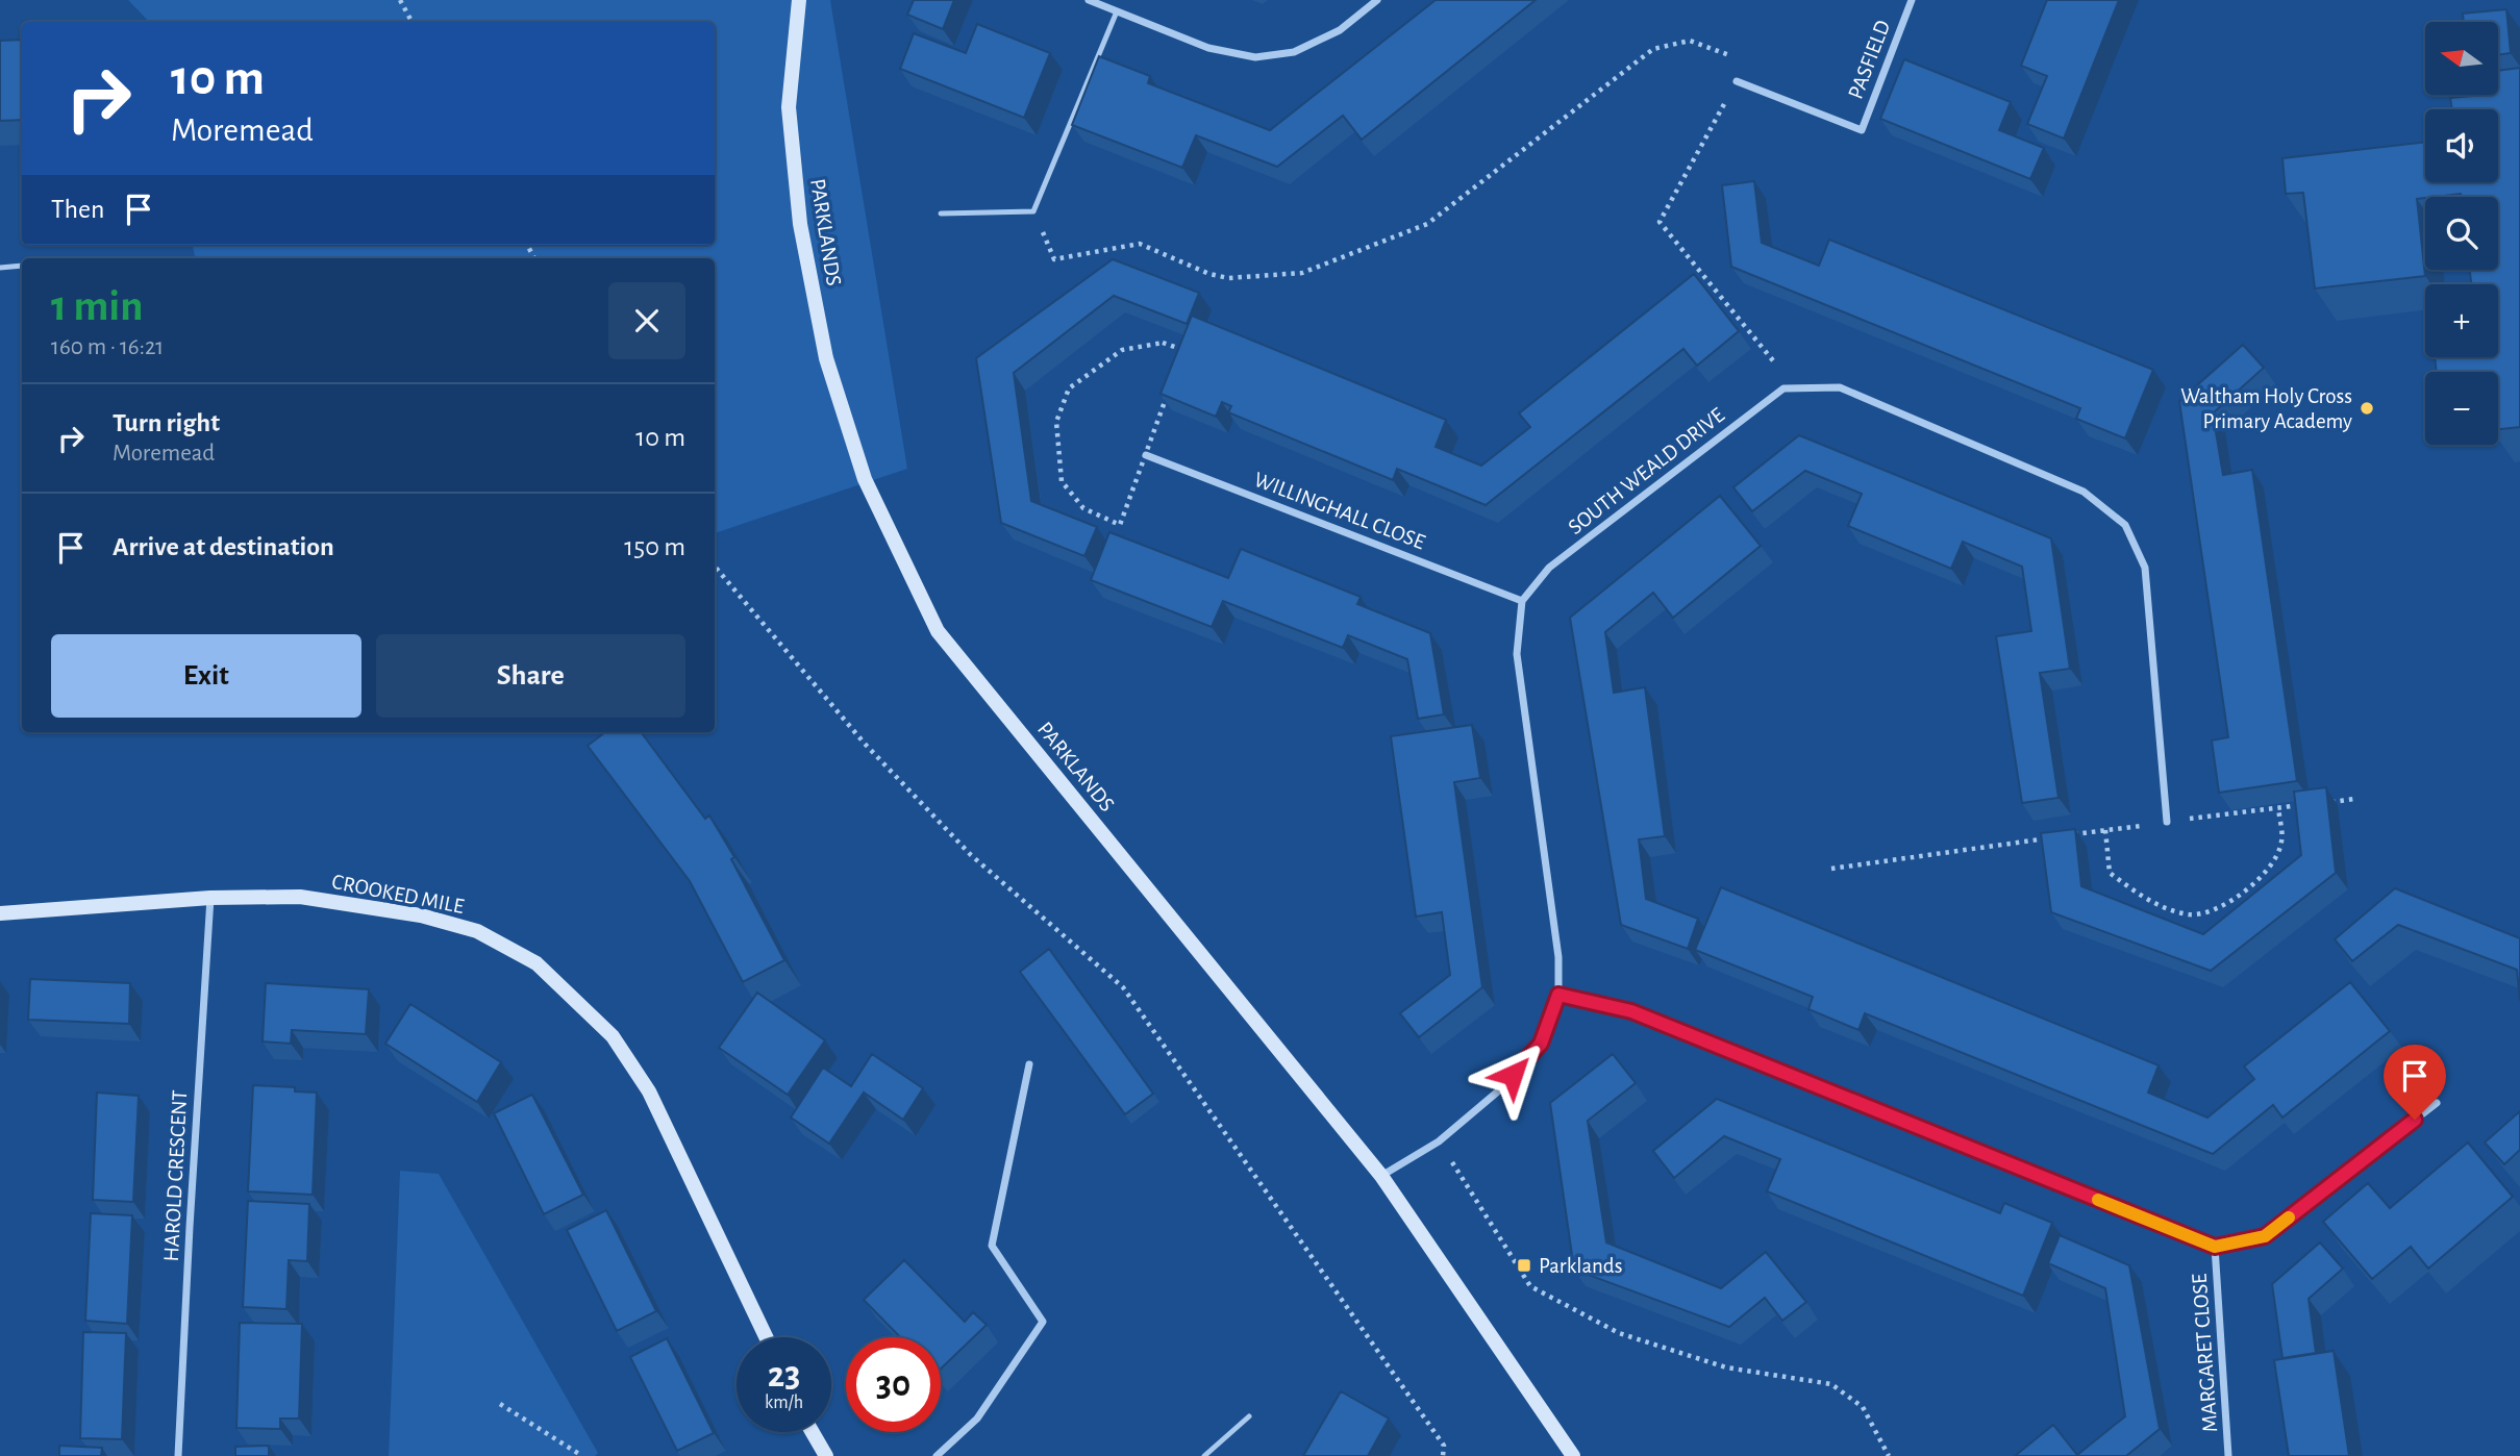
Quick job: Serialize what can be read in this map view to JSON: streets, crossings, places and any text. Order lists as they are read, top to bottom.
{
  "streets": {
    "street": [
      "PASFIELD",
      "PARKLANDS",
      "SOUTH WEALD DRIVE",
      "WILLINGHALL CLOSE",
      "CROOKED MILE",
      "HAROLD CRESCENT",
      "MARGARET CLOSE"
    ]
  },
  "crossings": [
    ["SOUTH WEALD DRIVE", "WILLINGHALL CLOSE"],
    ["CROOKED MILE", "HAROLD CRESCENT"]
  ],
  "places": {
    "other": ["Waltham Holy Cross Primary Academy"],
    "transit": ["Parklands"]
  },
  "north": "left",
  "page": {
    "map_buttons": ["+", "−"],
    "turn": ["10 m", "Moremead"],
    "then": "Then",
    "heading": ["1 min", "160 m · 16:21"],
    "list": [
      {
        "name": "Turn right",
        "note": "Moremead",
        "value": "10 m"
      },
      {
        "name": "Arrive at destination",
        "value": "150 m"
      }
    ],
    "buttons": ["Exit", "Share"],
    "speed": "23 km/h",
    "limit": "30"
  }
}
